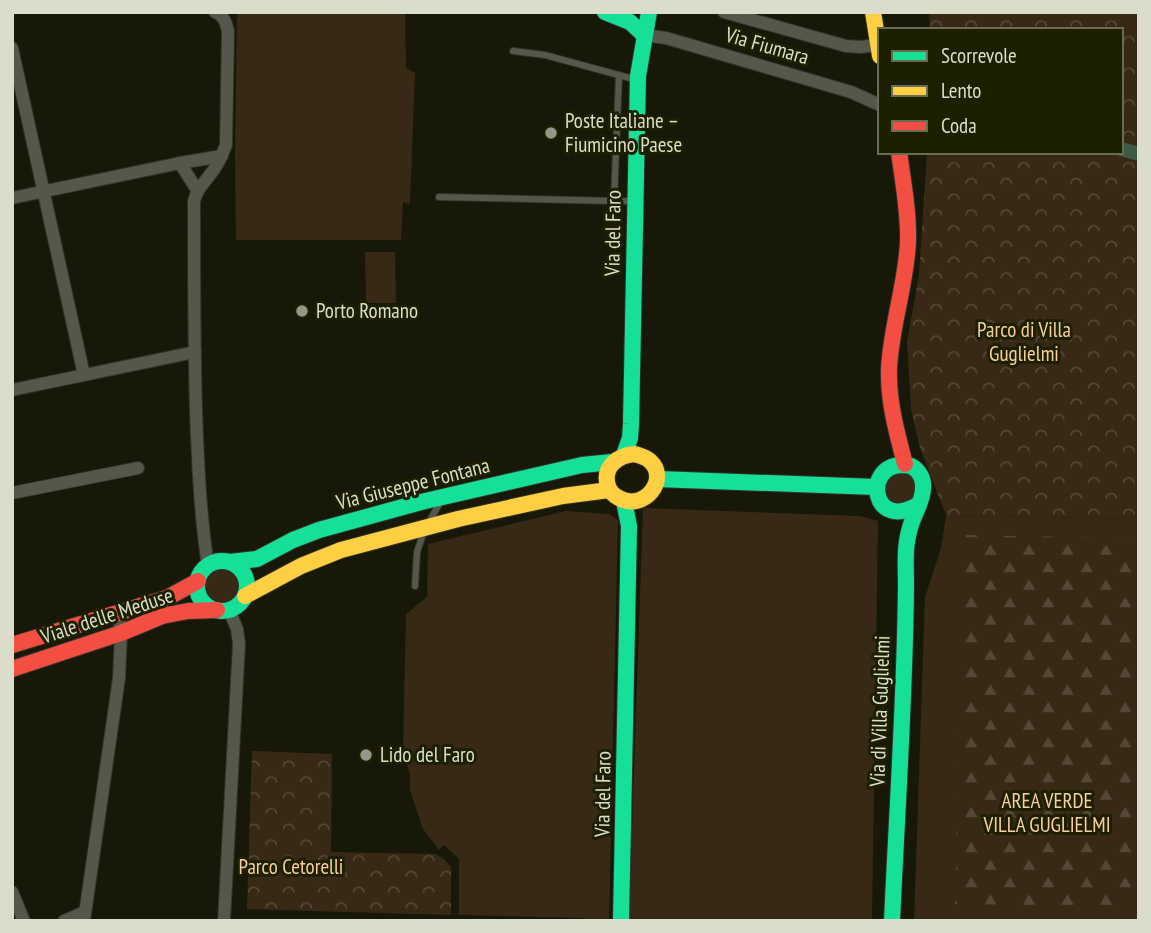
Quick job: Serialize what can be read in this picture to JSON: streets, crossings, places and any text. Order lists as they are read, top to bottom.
{
  "streets": {
    "street": [
      "Via Fiumara",
      "Via del Faro",
      "Via Giuseppe Fontana",
      "Viale delle Meduse",
      "Via di Villa Guglielmi"
    ]
  },
  "crossings": [
    ["Via Fiumara", "Via del Faro"],
    ["Via del Faro", "Via Giuseppe Fontana"],
    ["Via Giuseppe Fontana", "Viale delle Meduse"]
  ],
  "parks": ["Parco di Villa Guglielmi", "AREA VERDE VILLA GUGLIELMI", "Parco Cetorelli"],
  "places": ["Poste Italiane – Fiumicino Paese", "Porto Romano", "Lido del Faro"],
  "legend": ["Scorrevole", "Lento", "Coda"]
}
